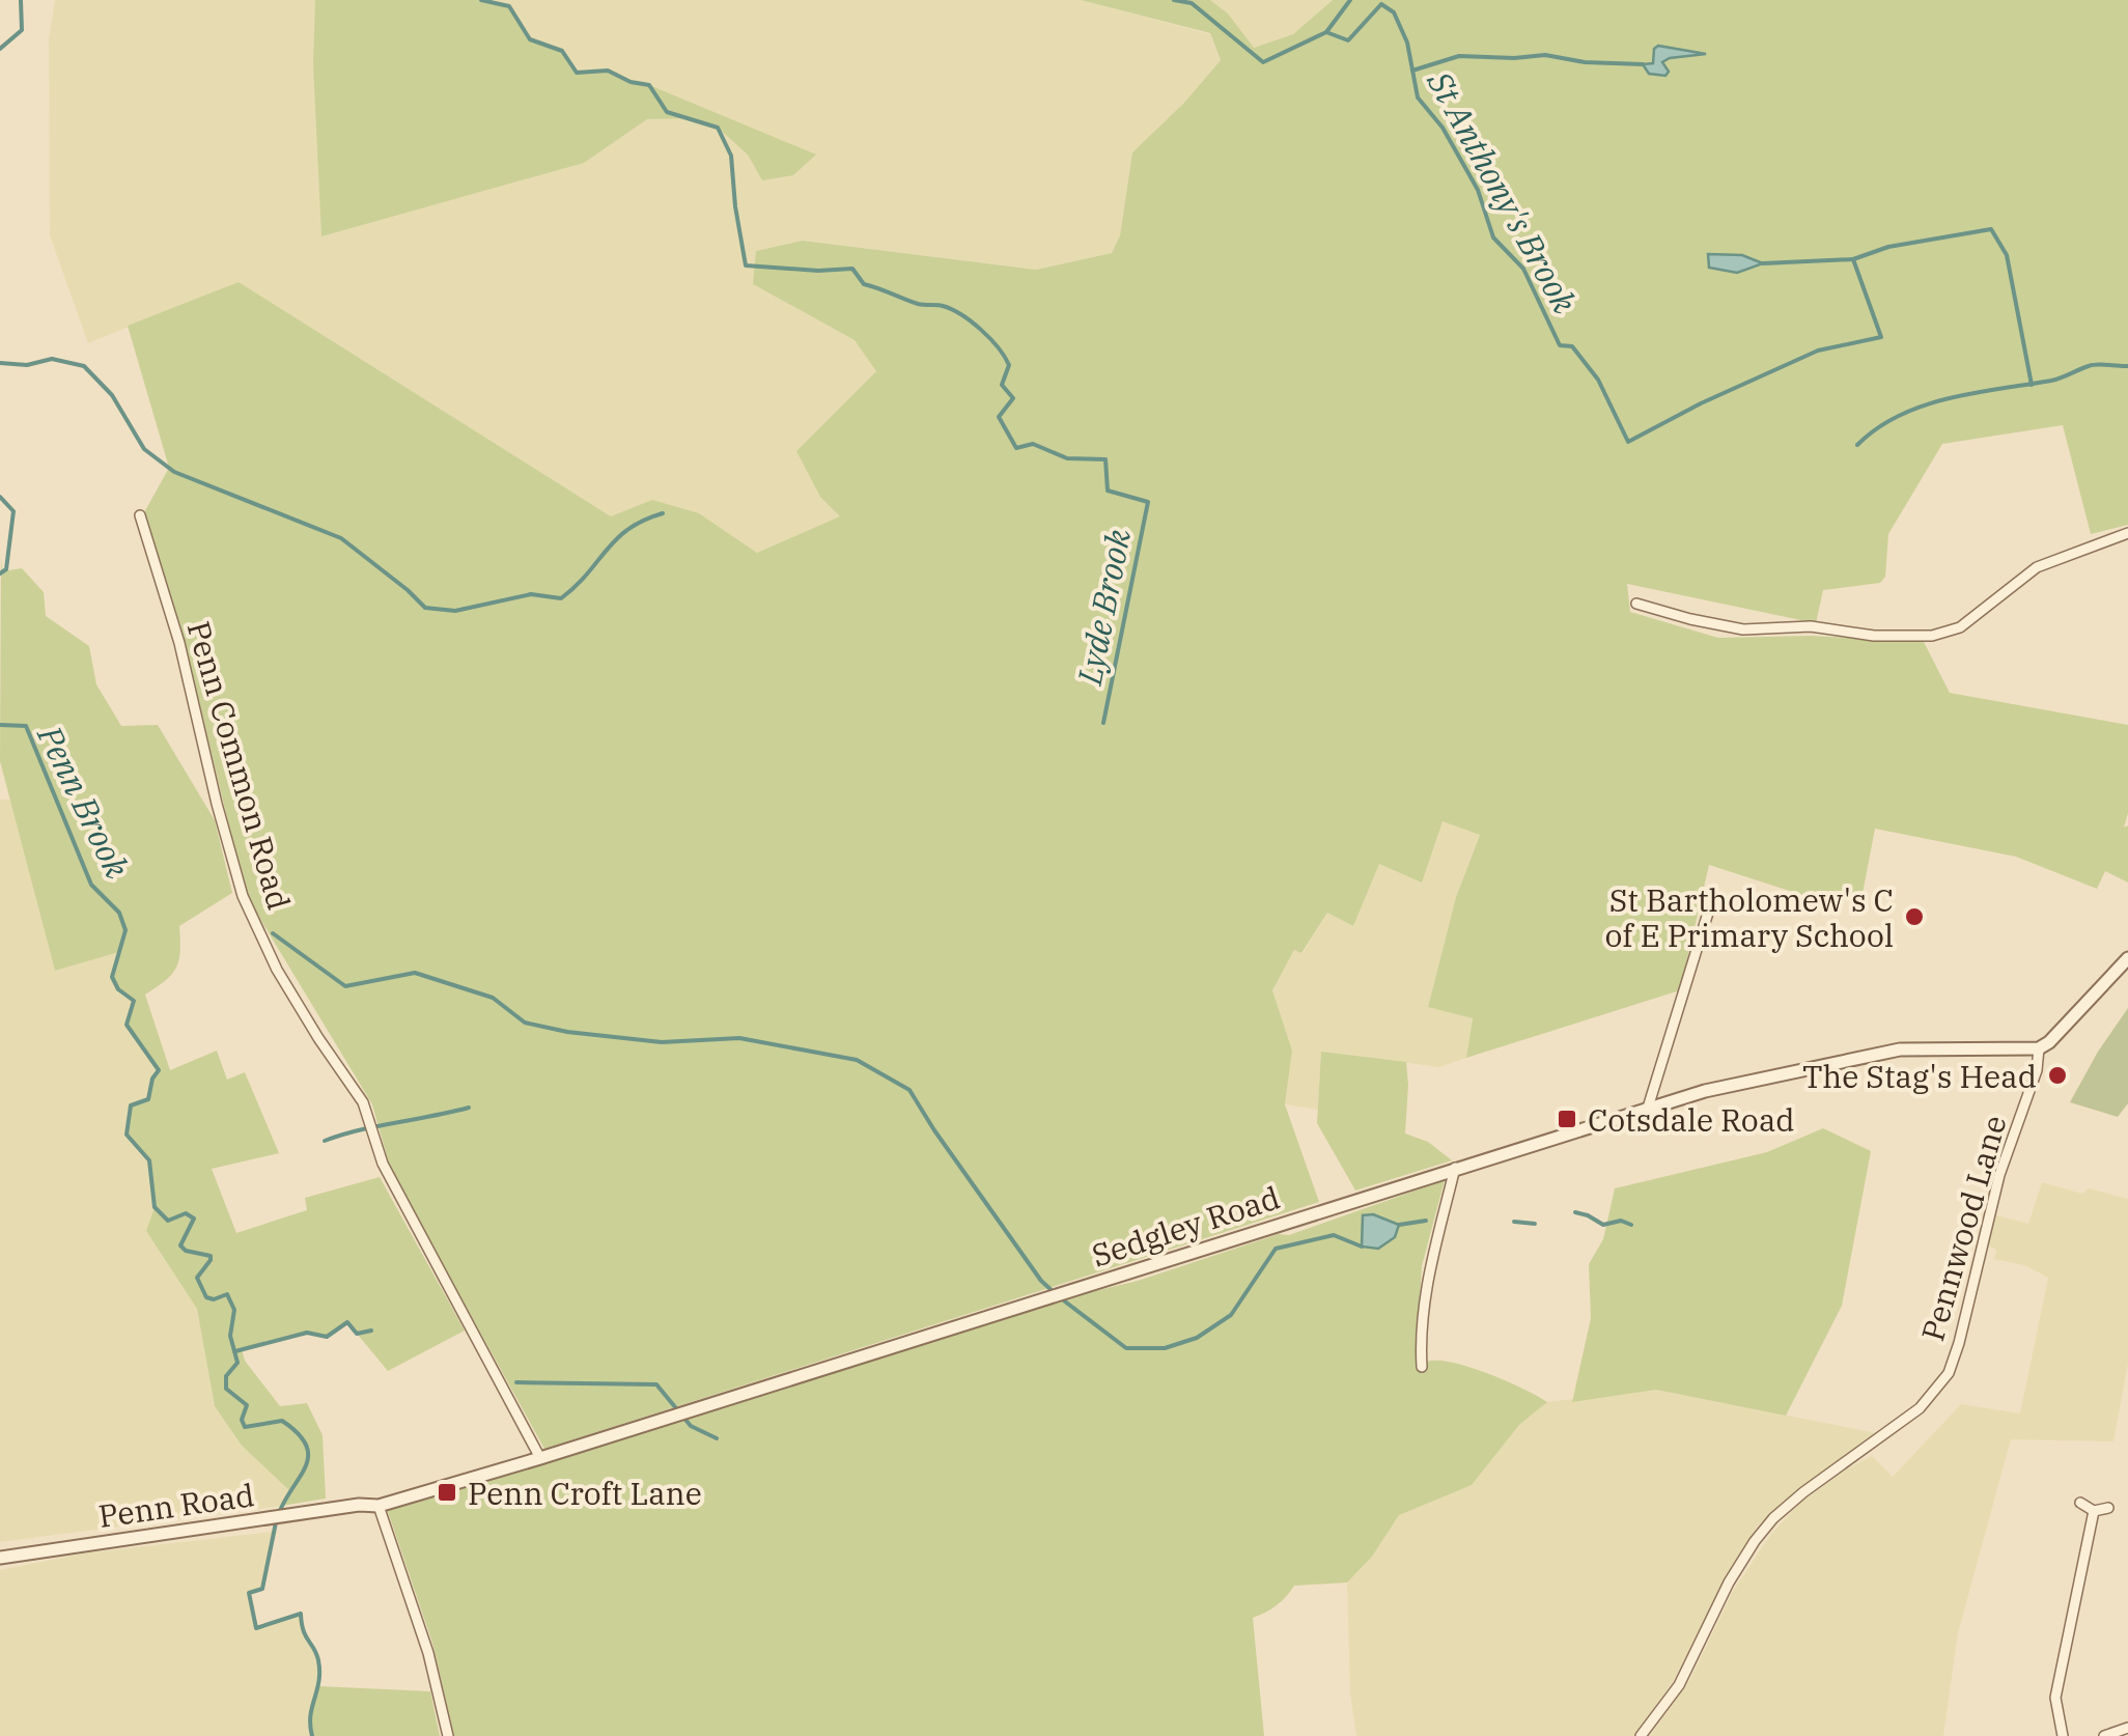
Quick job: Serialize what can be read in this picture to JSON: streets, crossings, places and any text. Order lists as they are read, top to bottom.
{
  "streets": {
    "street": [
      "Penn Common Road",
      "Sedgley Road",
      "Pennwood Lane",
      "Penn Road"
    ]
  },
  "crossings": [
    ["Penn Common Road", "Sedgley Road"],
    ["Sedgley Road", "Pennwood Lane"],
    ["Sedgley Road", "Penn Road"]
  ],
  "water": ["St Anthony's Brook", "Lyde Brook", "Penn Brook"],
  "places": {
    "other": ["St Bartholomew's C of E Primary School", "The Stag's Head"],
    "transit": ["Cotsdale Road", "Penn Croft Lane"]
  }
}
